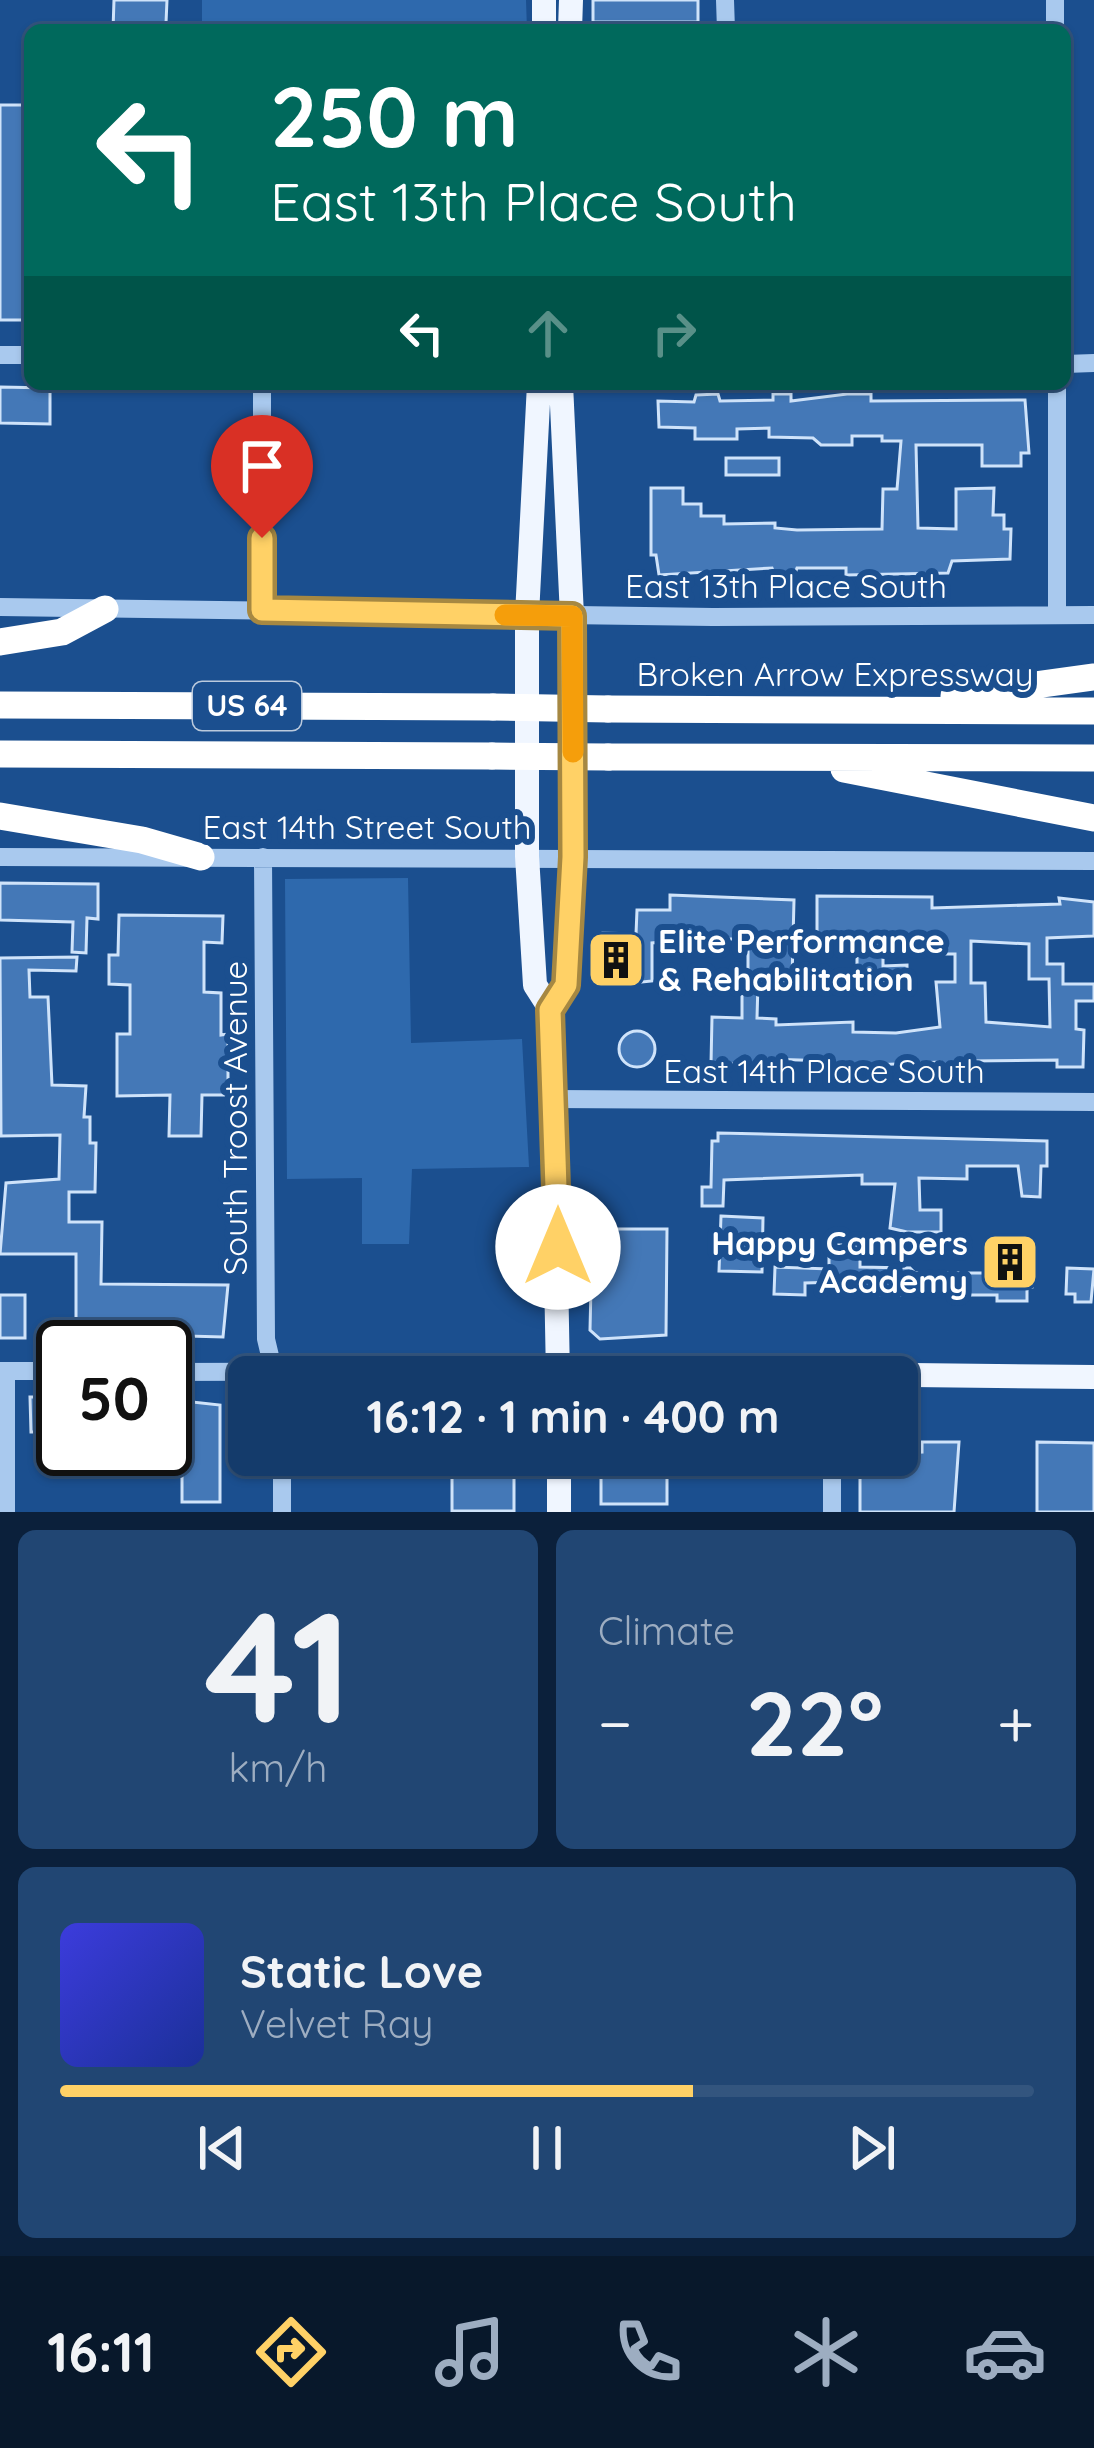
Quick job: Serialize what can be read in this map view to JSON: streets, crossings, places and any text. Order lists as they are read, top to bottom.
{
  "streets": {
    "highway": ["Broken Arrow Expressway", "US 64"],
    "street": [
      "East 13th Place South",
      "East 14th Street South",
      "East 14th Place South",
      "South Troost Avenue"
    ]
  },
  "crossings": [
    ["East 14th Street South", "South Troost Avenue"]
  ],
  "places": {
    "building": ["Elite Performance & Rehabilitation", "Happy Campers Academy"]
  },
  "page": {
    "turn": ["250 m", "East 13th Place South"],
    "limit": "50",
    "trip": "16:12 · 1 min · 400 m",
    "tile": [
      ["41", "km/h"],
      "Climate"
    ],
    "heat": ["−", "22°", "+"],
    "song": ["Static Love", "Velvet Ray"],
    "tabs": "16:11"
  }
}
